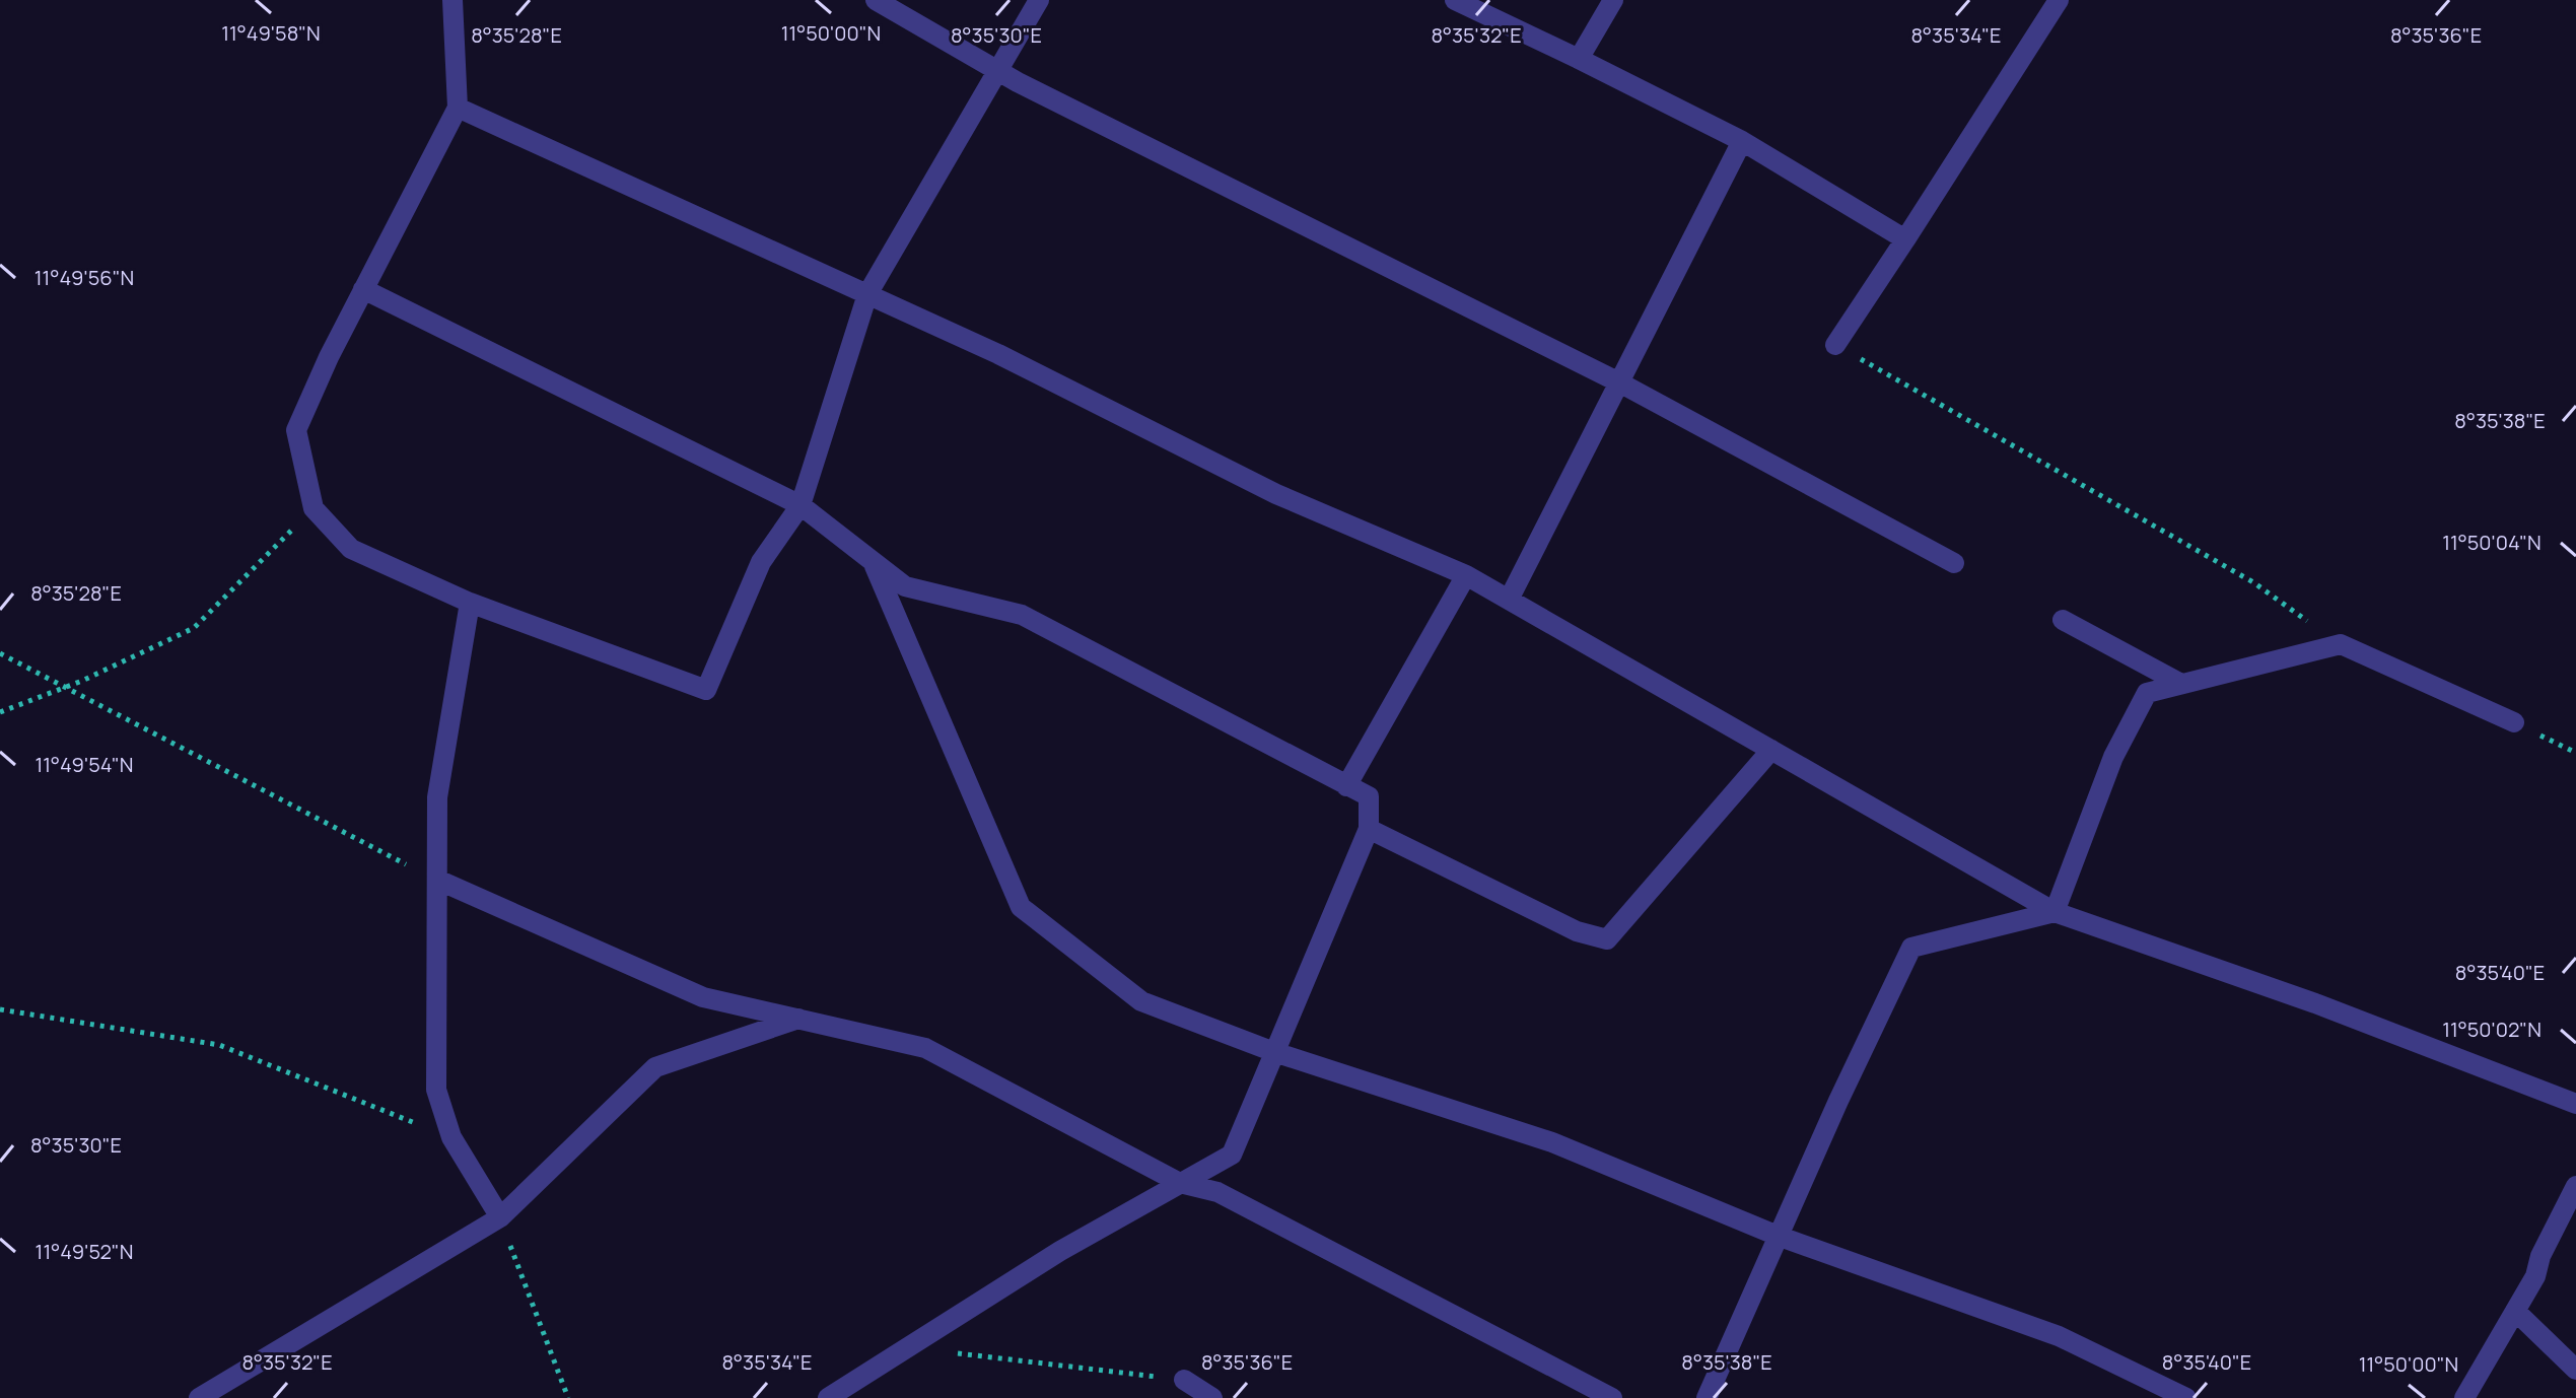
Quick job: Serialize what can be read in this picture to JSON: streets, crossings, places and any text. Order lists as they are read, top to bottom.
{
  "coordinates": [
    "11°49'58\"N",
    "11°50'00\"N",
    "8°35'28\"E",
    "8°35'30\"E",
    "8°35'32\"E",
    "8°35'34\"E",
    "8°35'36\"E",
    "11°49'56\"N",
    "8°35'38\"E",
    "11°50'04\"N",
    "11°49'54\"N",
    "8°35'40\"E",
    "11°50'02\"N",
    "11°49'52\"N"
  ]
}
